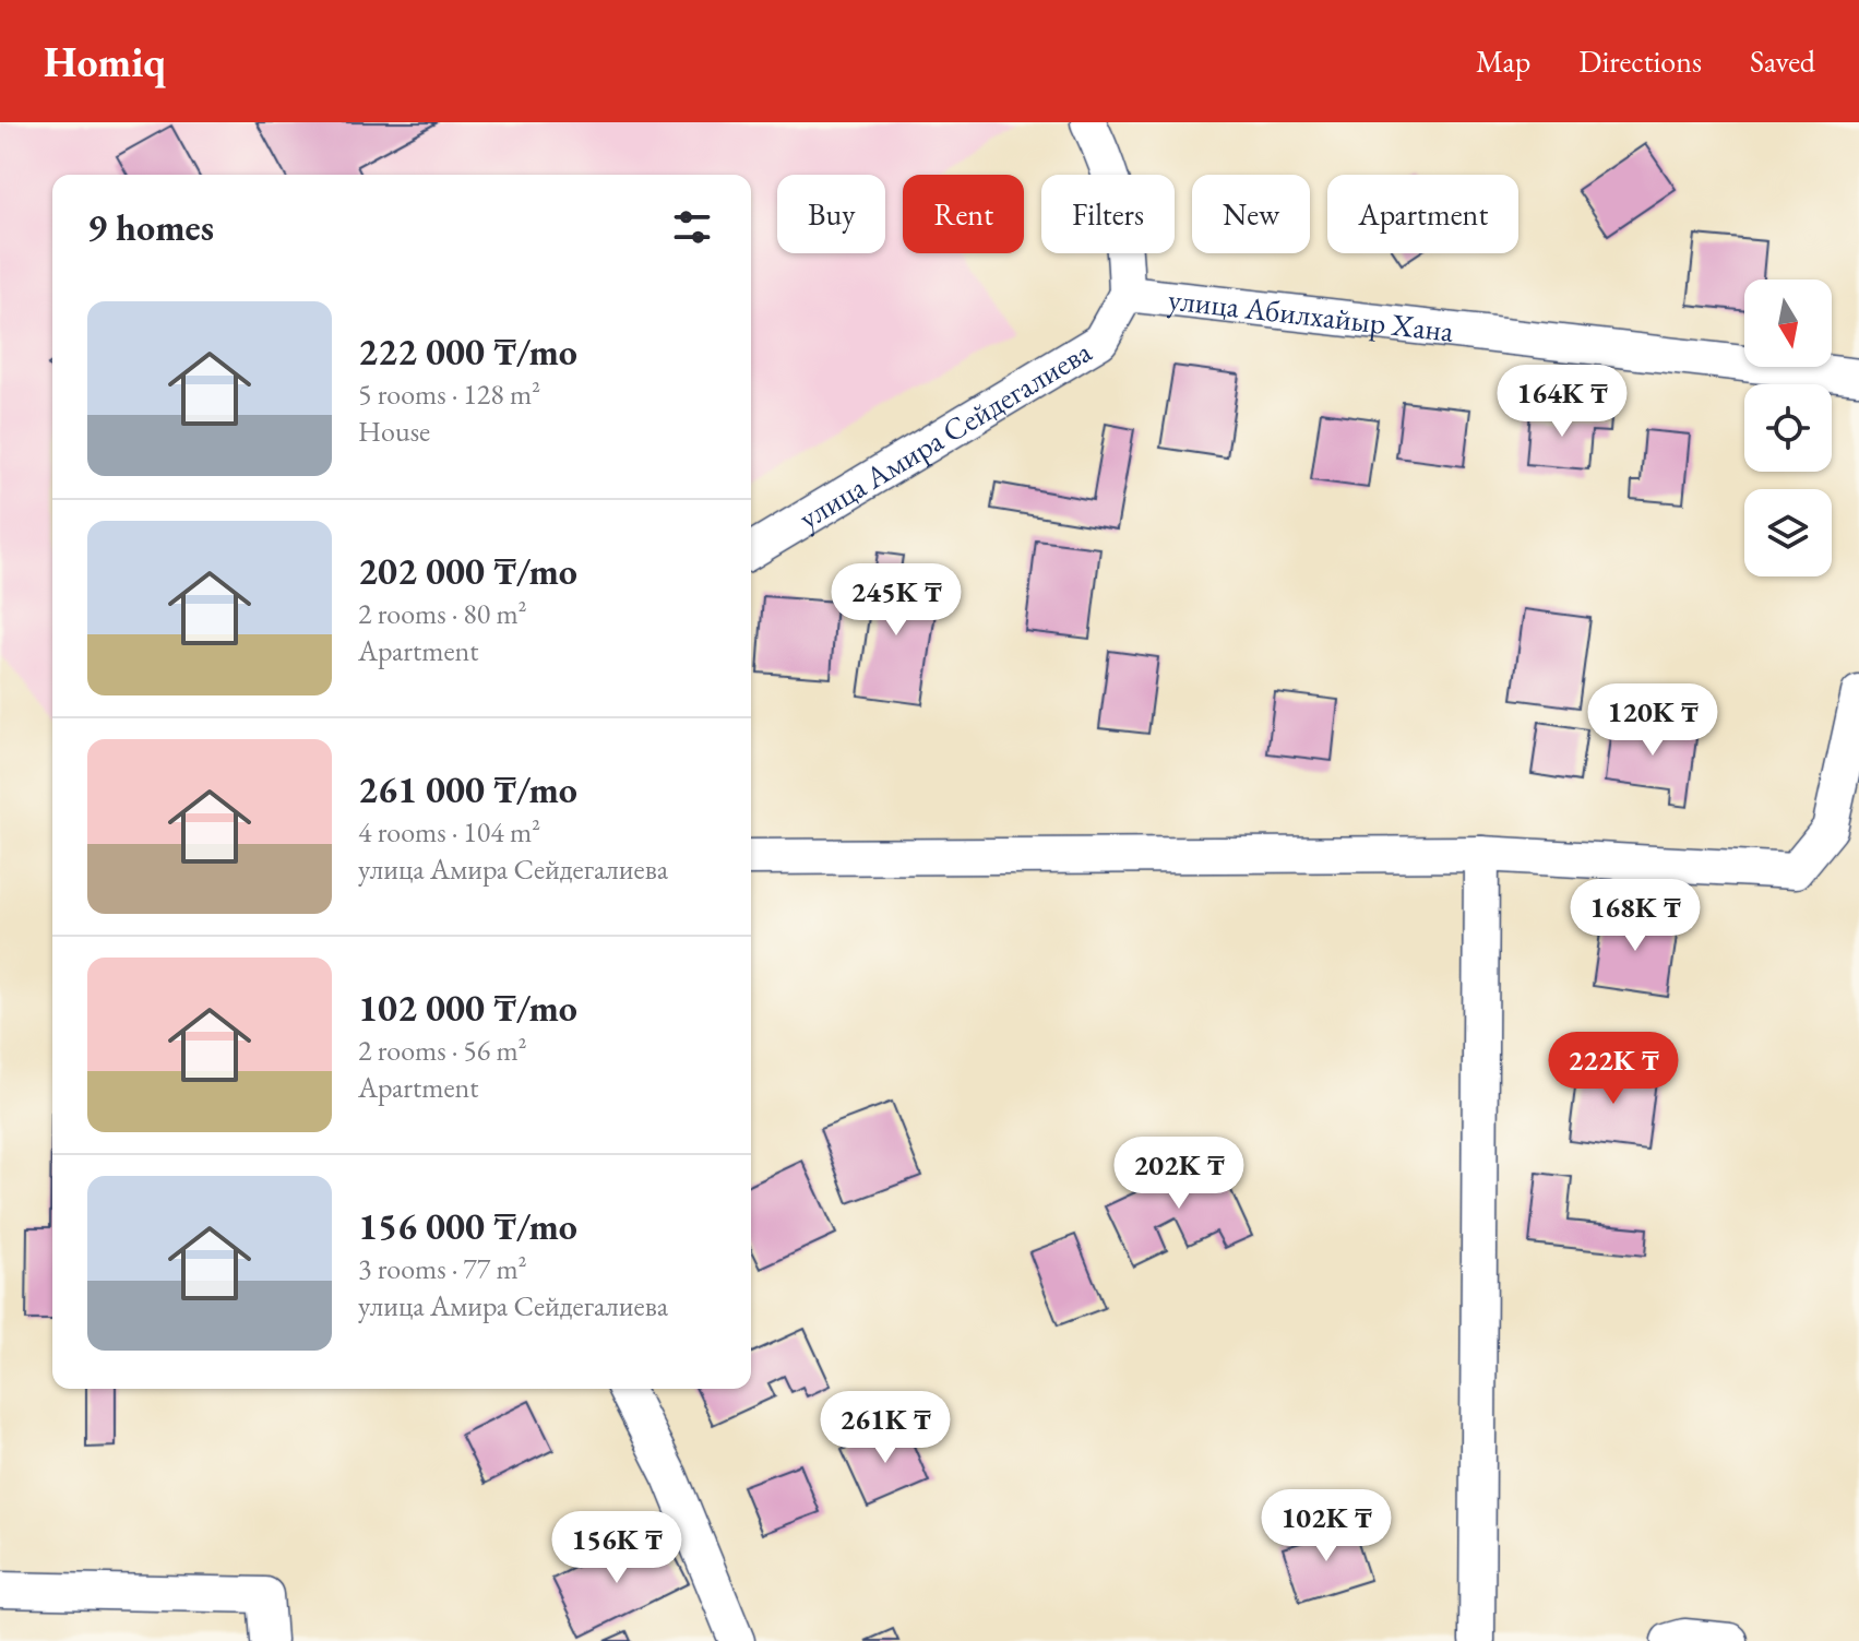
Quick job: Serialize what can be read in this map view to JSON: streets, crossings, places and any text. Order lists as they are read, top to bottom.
{
  "streets": {
    "street": ["улица Абилхайыр Хана", "улица Амира Сейдегалиева"]
  },
  "crossings": [
    ["улица Абилхайыр Хана", "улица Амира Сейдегалиева"]
  ],
  "north": "bottom",
  "page": {
    "header": "Homiq",
    "nav": ["Map", "Directions", "Saved"],
    "chip": [
      "Buy",
      "Rent",
      "Filters",
      "New",
      "Apartment"
    ],
    "heading": "9 homes",
    "list": [
      {
        "name": "222 000 ₸/mo",
        "note": "5 rooms · 128 m² · House"
      },
      {
        "name": "202 000 ₸/mo",
        "note": "2 rooms · 80 m² · Apartment"
      },
      {
        "name": "261 000 ₸/mo",
        "note": "4 rooms · 104 m² · улица Амира Сейдегалиева"
      },
      {
        "name": "102 000 ₸/mo",
        "note": "2 rooms · 56 m² · Apartment"
      },
      {
        "name": "156 000 ₸/mo",
        "note": "3 rooms · 77 m² · улица Амира Сейдегалиева"
      }
    ],
    "price": [
      "164K ₸",
      "245K ₸",
      "120K ₸",
      "168K ₸",
      "222K ₸",
      "202K ₸",
      "261K ₸",
      "102K ₸",
      "156K ₸"
    ]
  }
}
